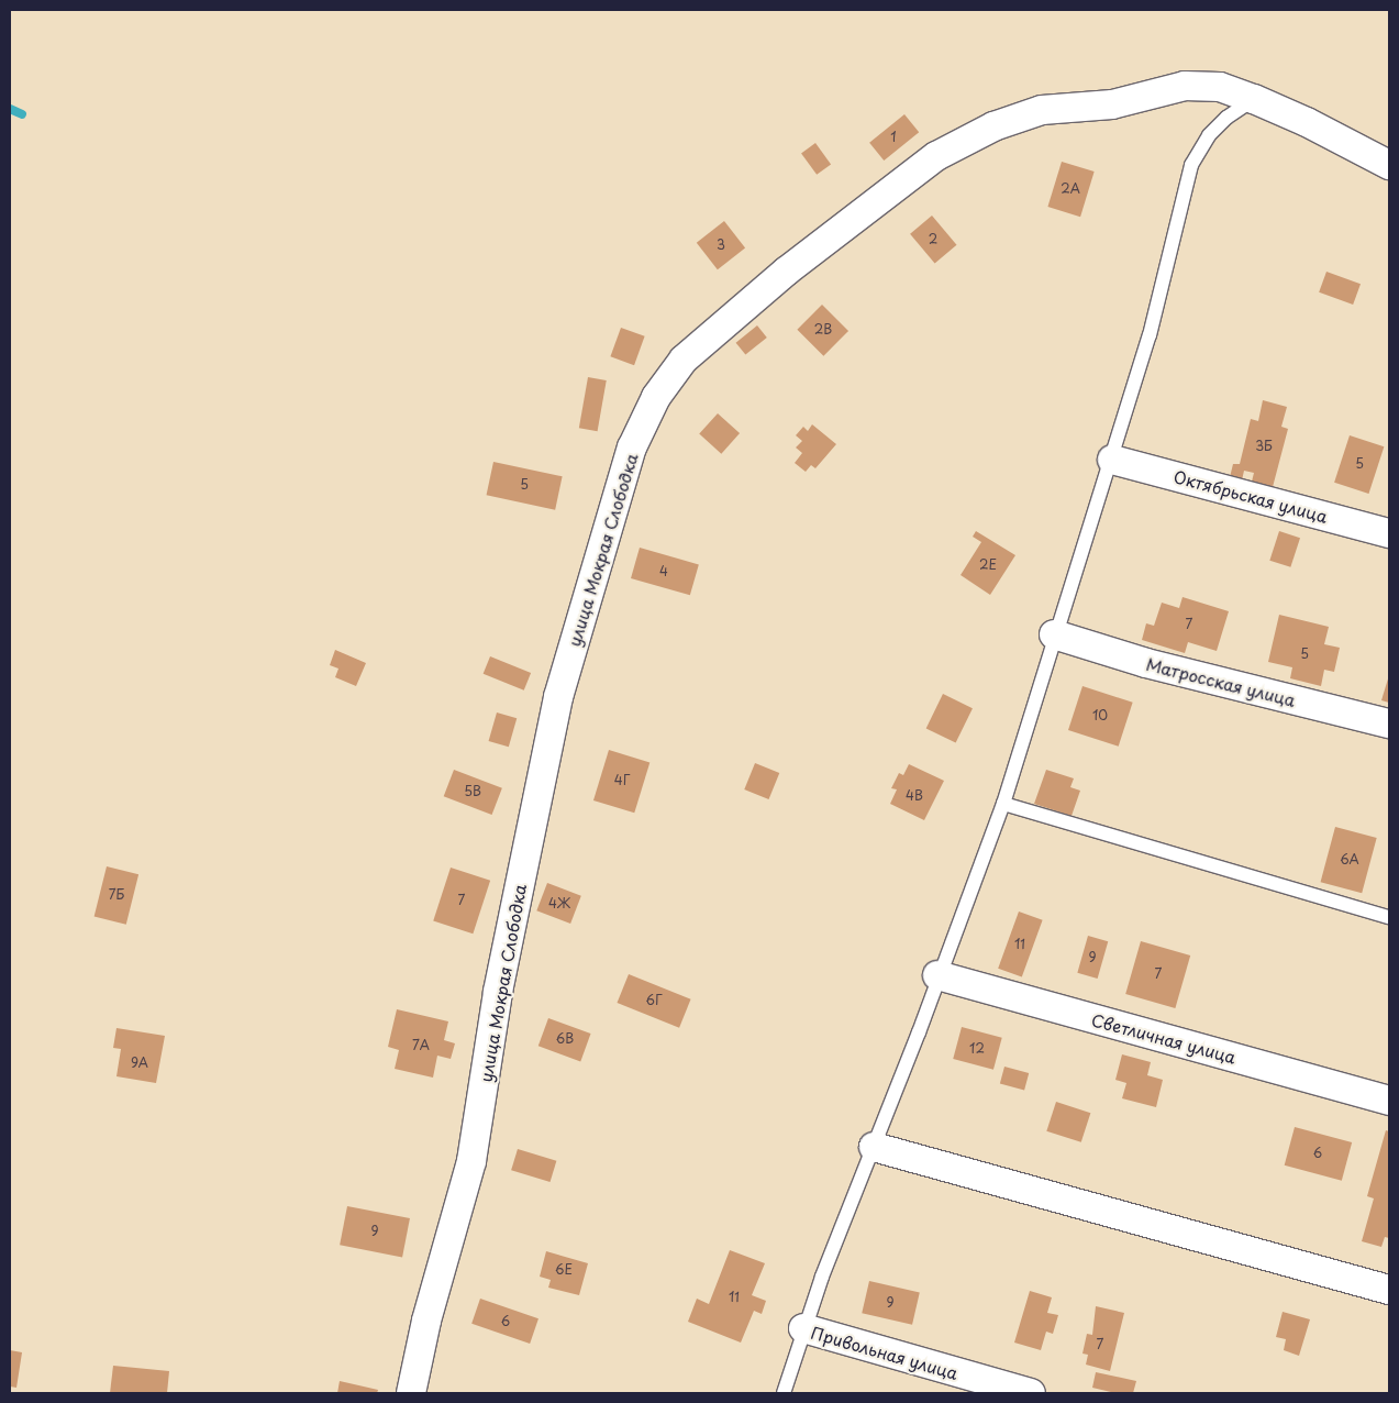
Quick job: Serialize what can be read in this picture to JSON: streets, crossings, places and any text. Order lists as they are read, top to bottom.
{
  "streets": {
    "street": [
      "Октябрьская улица",
      "улица Мокрая Слободка",
      "Матросская улица",
      "Светличная улица",
      "Привольная улица"
    ]
  },
  "house_numbers": [
    "1",
    "2А",
    "2",
    "3",
    "2В",
    "3Б",
    "5",
    "5",
    "2Е",
    "4",
    "7",
    "5",
    "10",
    "4Г",
    "5В",
    "4В",
    "6А",
    "7Б",
    "7",
    "4Ж",
    "11",
    "9",
    "7",
    "6Г",
    "6В",
    "7А",
    "12",
    "9А",
    "6",
    "9",
    "6Е",
    "11",
    "9",
    "6",
    "7"
  ]
}
